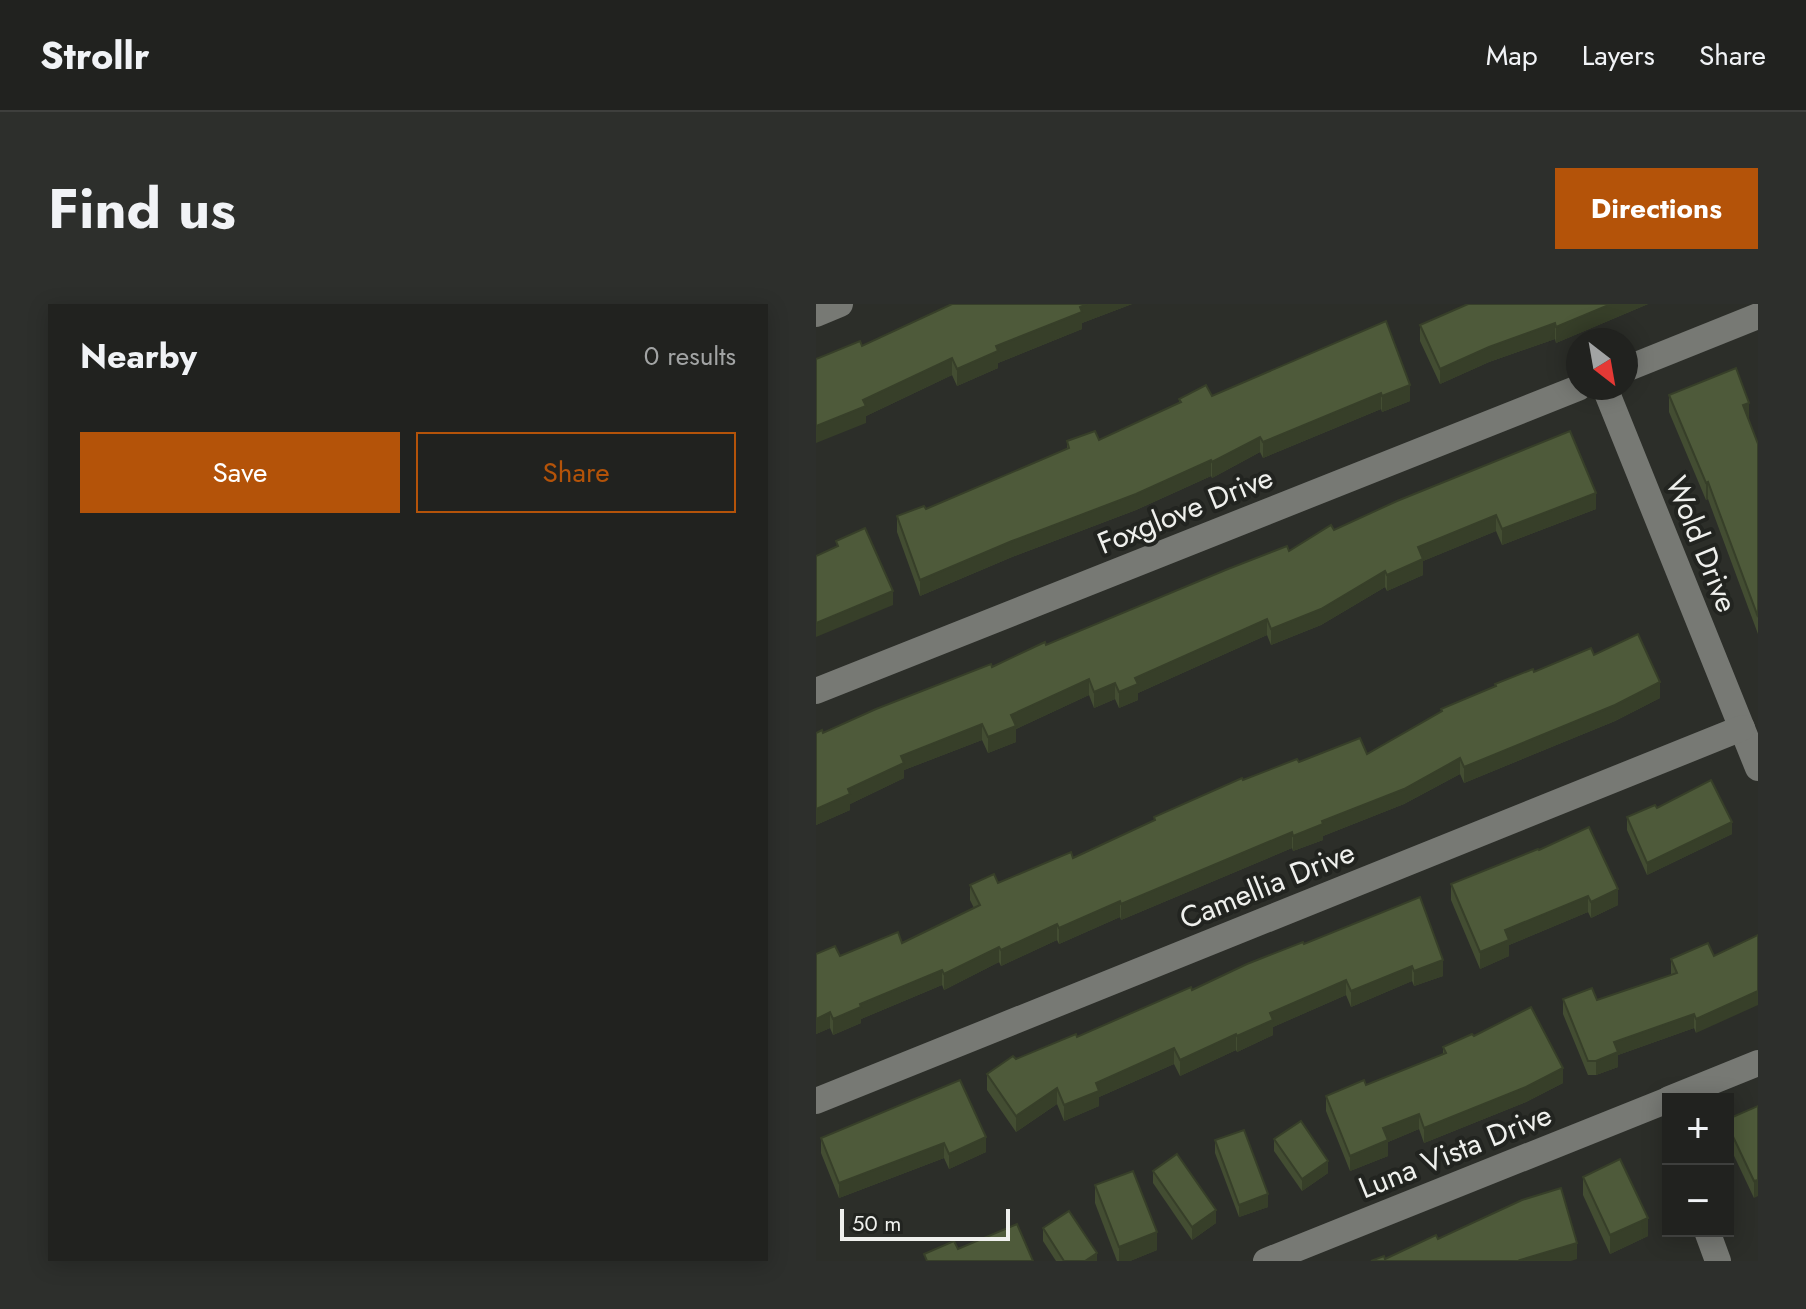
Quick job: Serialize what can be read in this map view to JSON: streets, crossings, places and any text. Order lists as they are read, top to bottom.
{
  "streets": {
    "street": [
      "Foxglove Drive",
      "Wold Drive",
      "Camellia Drive",
      "Luna Vista Drive"
    ]
  },
  "crossings": [
    ["Wold Drive", "Camellia Drive"]
  ],
  "scale_bar": "50 m",
  "north": "bottom right",
  "page": {
    "header": "Strollr",
    "nav": ["Map", "Layers", "Share"],
    "title": "Find us",
    "buttons": [
      "Directions",
      ["Save", "Share"]
    ],
    "heading": ["Nearby", "0 results"],
    "map_buttons": ["+", "−"],
    "scale": "50 m"
  }
}
